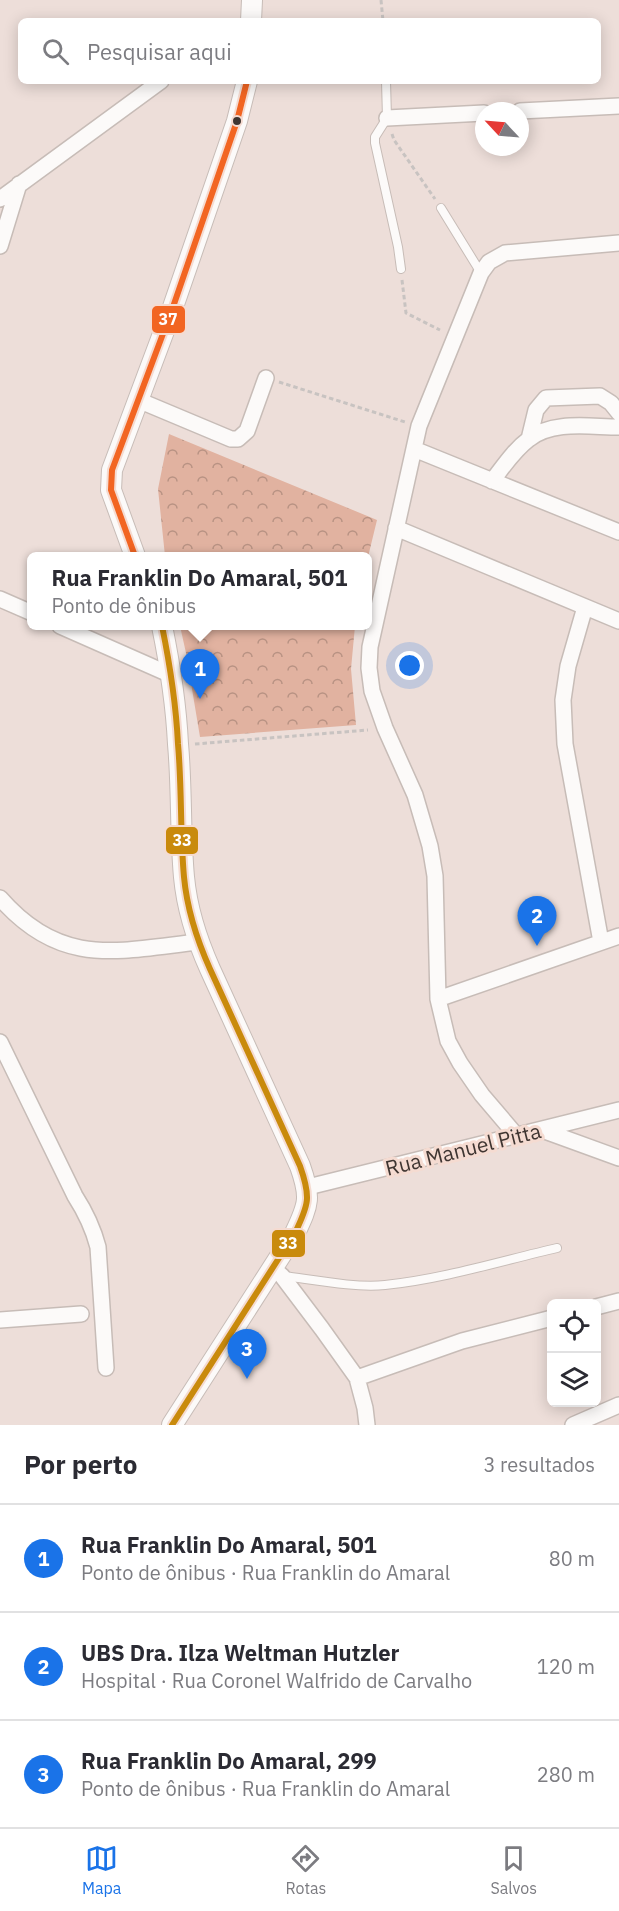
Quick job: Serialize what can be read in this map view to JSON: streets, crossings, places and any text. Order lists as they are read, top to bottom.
{
  "streets": {
    "street": ["Rua Manuel Pitta"]
  },
  "lines": ["transit line 37", "transit line 33"],
  "north": "top left",
  "page": {
    "search": "Pesquisar aqui",
    "popup": ["Rua Franklin Do Amaral, 501", "Ponto de ônibus"],
    "pins": ["1", "2", "3"],
    "heading": ["Por perto", "3 resultados"],
    "list": [
      {
        "mark": "1",
        "name": "Rua Franklin Do Amaral, 501",
        "note": "Ponto de ônibus · Rua Franklin do Amaral",
        "value": "80 m"
      },
      {
        "mark": "2",
        "name": "UBS Dra. Ilza Weltman Hutzler",
        "note": "Hospital · Rua Coronel Walfrido de Carvalho",
        "value": "120 m"
      },
      {
        "mark": "3",
        "name": "Rua Franklin Do Amaral, 299",
        "note": "Ponto de ônibus · Rua Franklin do Amaral",
        "value": "280 m"
      }
    ],
    "nav": ["Mapa", "Rotas", "Salvos"]
  }
}
